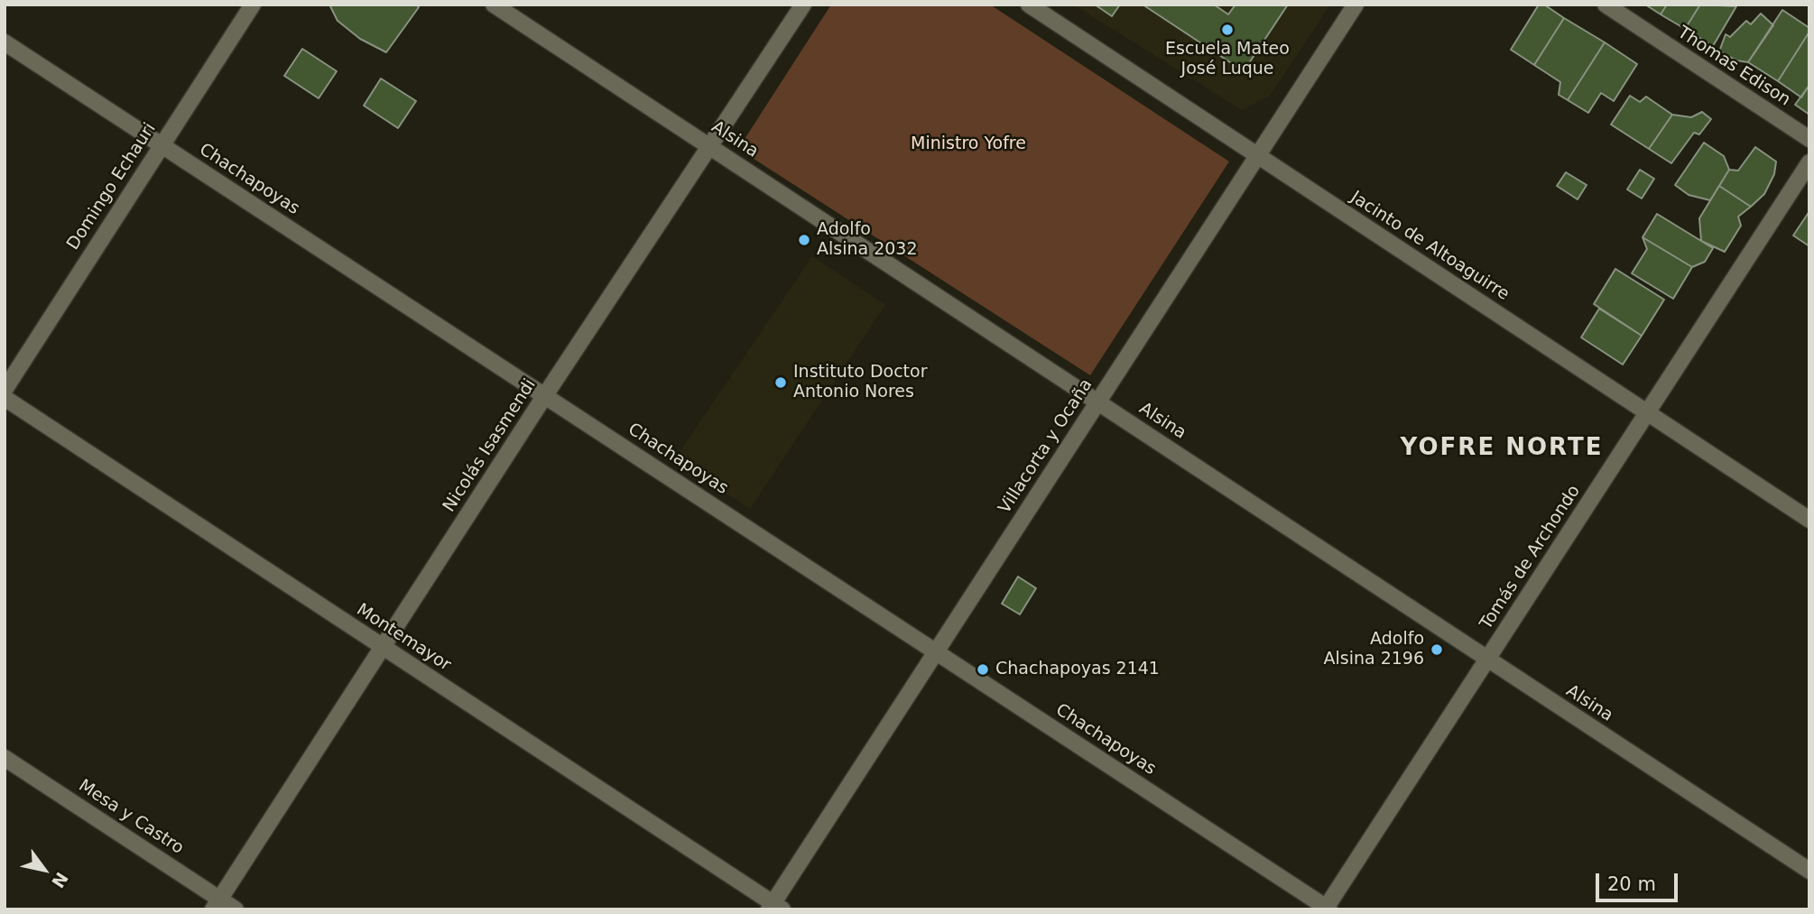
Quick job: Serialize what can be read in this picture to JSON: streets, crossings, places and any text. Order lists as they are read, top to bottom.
{
  "streets": {
    "street": [
      "Thomas Edison",
      "Alsina",
      "Chachapoyas",
      "Domingo Echauri",
      "Jacinto de Altoaguirre",
      "Nicolás Isasmendi",
      "Villacorta y Ocaña",
      "Tomás de Archondo",
      "Montemayor",
      "Mesa y Castro"
    ]
  },
  "crossings": [
    ["Alsina", "Nicolás Isasmendi"],
    ["Alsina", "Villacorta y Ocaña"],
    ["Alsina", "Tomás de Archondo"],
    ["Chachapoyas", "Domingo Echauri"],
    ["Chachapoyas", "Nicolás Isasmendi"],
    ["Chachapoyas", "Villacorta y Ocaña"],
    ["Chachapoyas", "Tomás de Archondo"],
    ["Jacinto de Altoaguirre", "Villacorta y Ocaña"],
    ["Jacinto de Altoaguirre", "Tomás de Archondo"],
    ["Nicolás Isasmendi", "Montemayor"],
    ["Nicolás Isasmendi", "Mesa y Castro"],
    ["Villacorta y Ocaña", "Montemayor"]
  ],
  "districts": ["YOFRE NORTE"],
  "parks": ["Ministro Yofre"],
  "places": [
    "Escuela Mateo José Luque",
    "Adolfo Alsina 2032",
    "Instituto Doctor Antonio Nores",
    "Adolfo Alsina 2196",
    "Chachapoyas 2141"
  ],
  "scale_bar": "20 m",
  "north": "bottom right"
}
